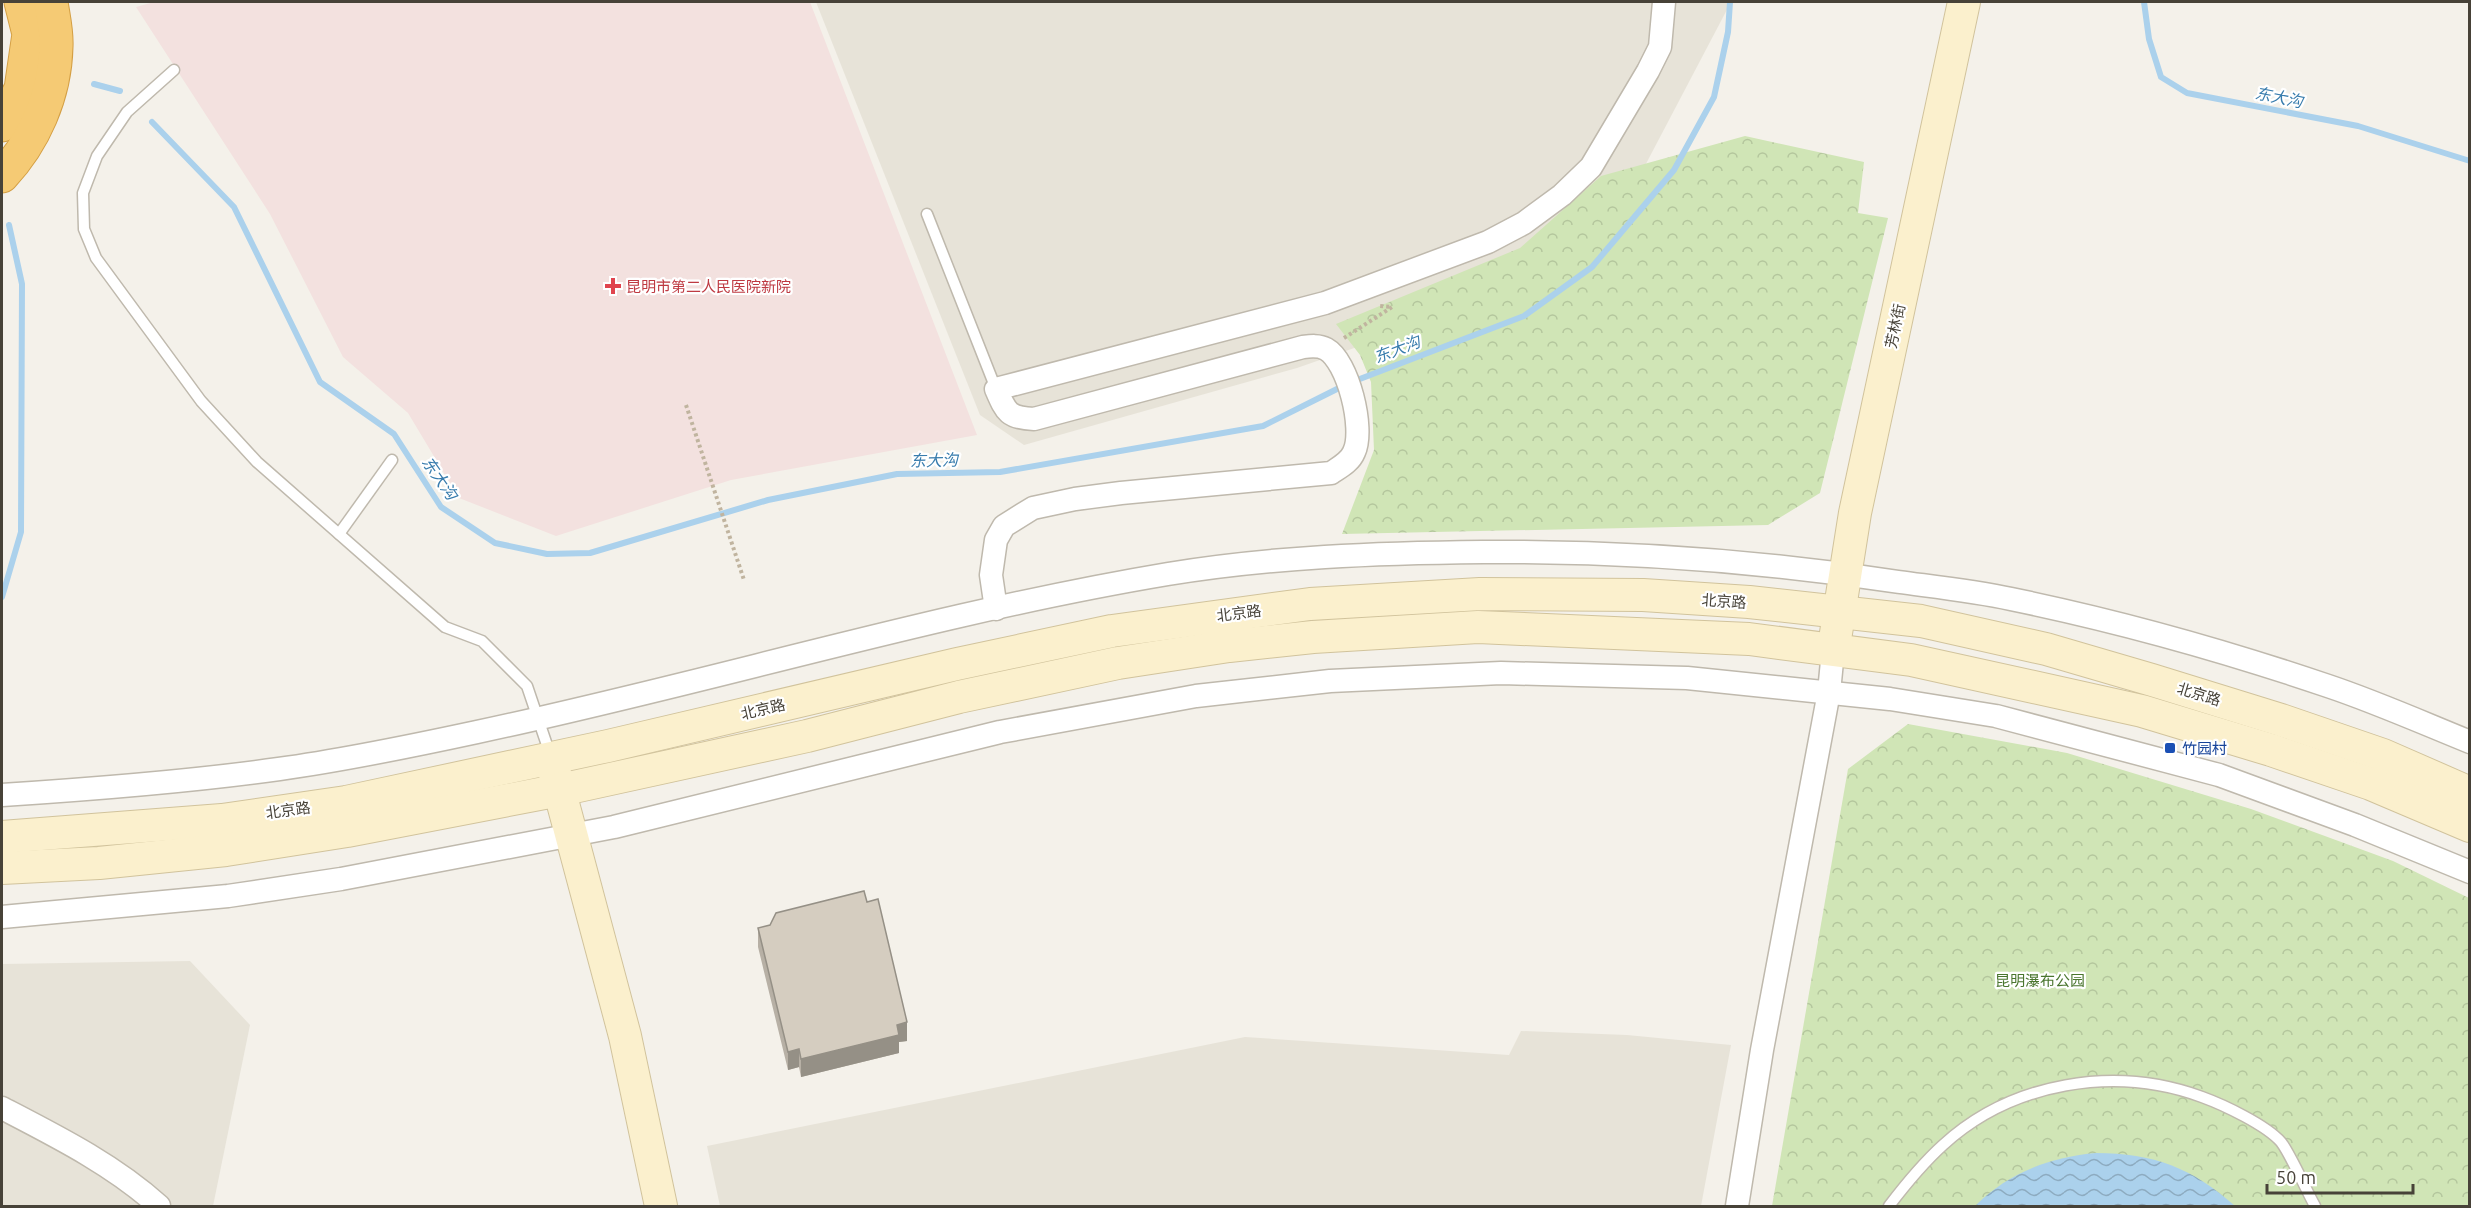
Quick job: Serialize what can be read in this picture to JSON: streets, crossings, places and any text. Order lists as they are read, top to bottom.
{
  "streets": {
    "main road": ["芳林街", "北京路"]
  },
  "crossings": [
    ["芳林街", "北京路"]
  ],
  "water": ["东大沟"],
  "parks": ["昆明瀑布公园"],
  "places": {
    "health": ["昆明市第二人民医院新院"],
    "transit": ["竹园村"]
  },
  "scale_bar": "50 m"
}
